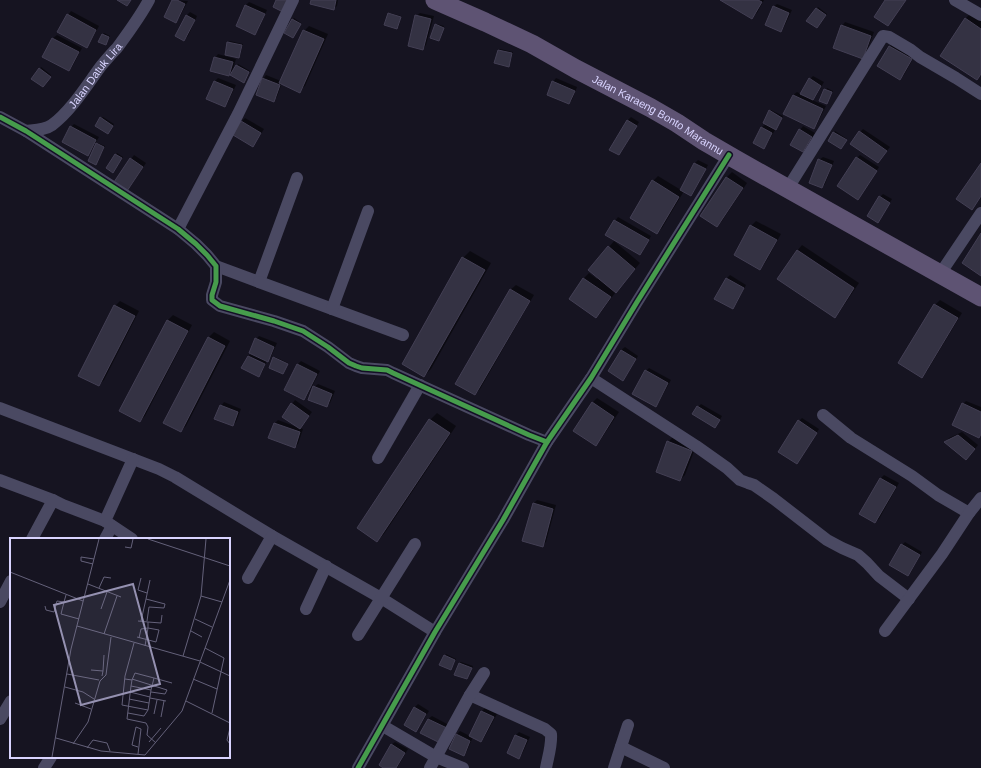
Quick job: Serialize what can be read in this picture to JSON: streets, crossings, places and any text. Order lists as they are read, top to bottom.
{
  "streets": {
    "main road": ["Jalan Karaeng Bonto Marannu"],
    "street": ["Jalan Datuk Lira"]
  }
}
